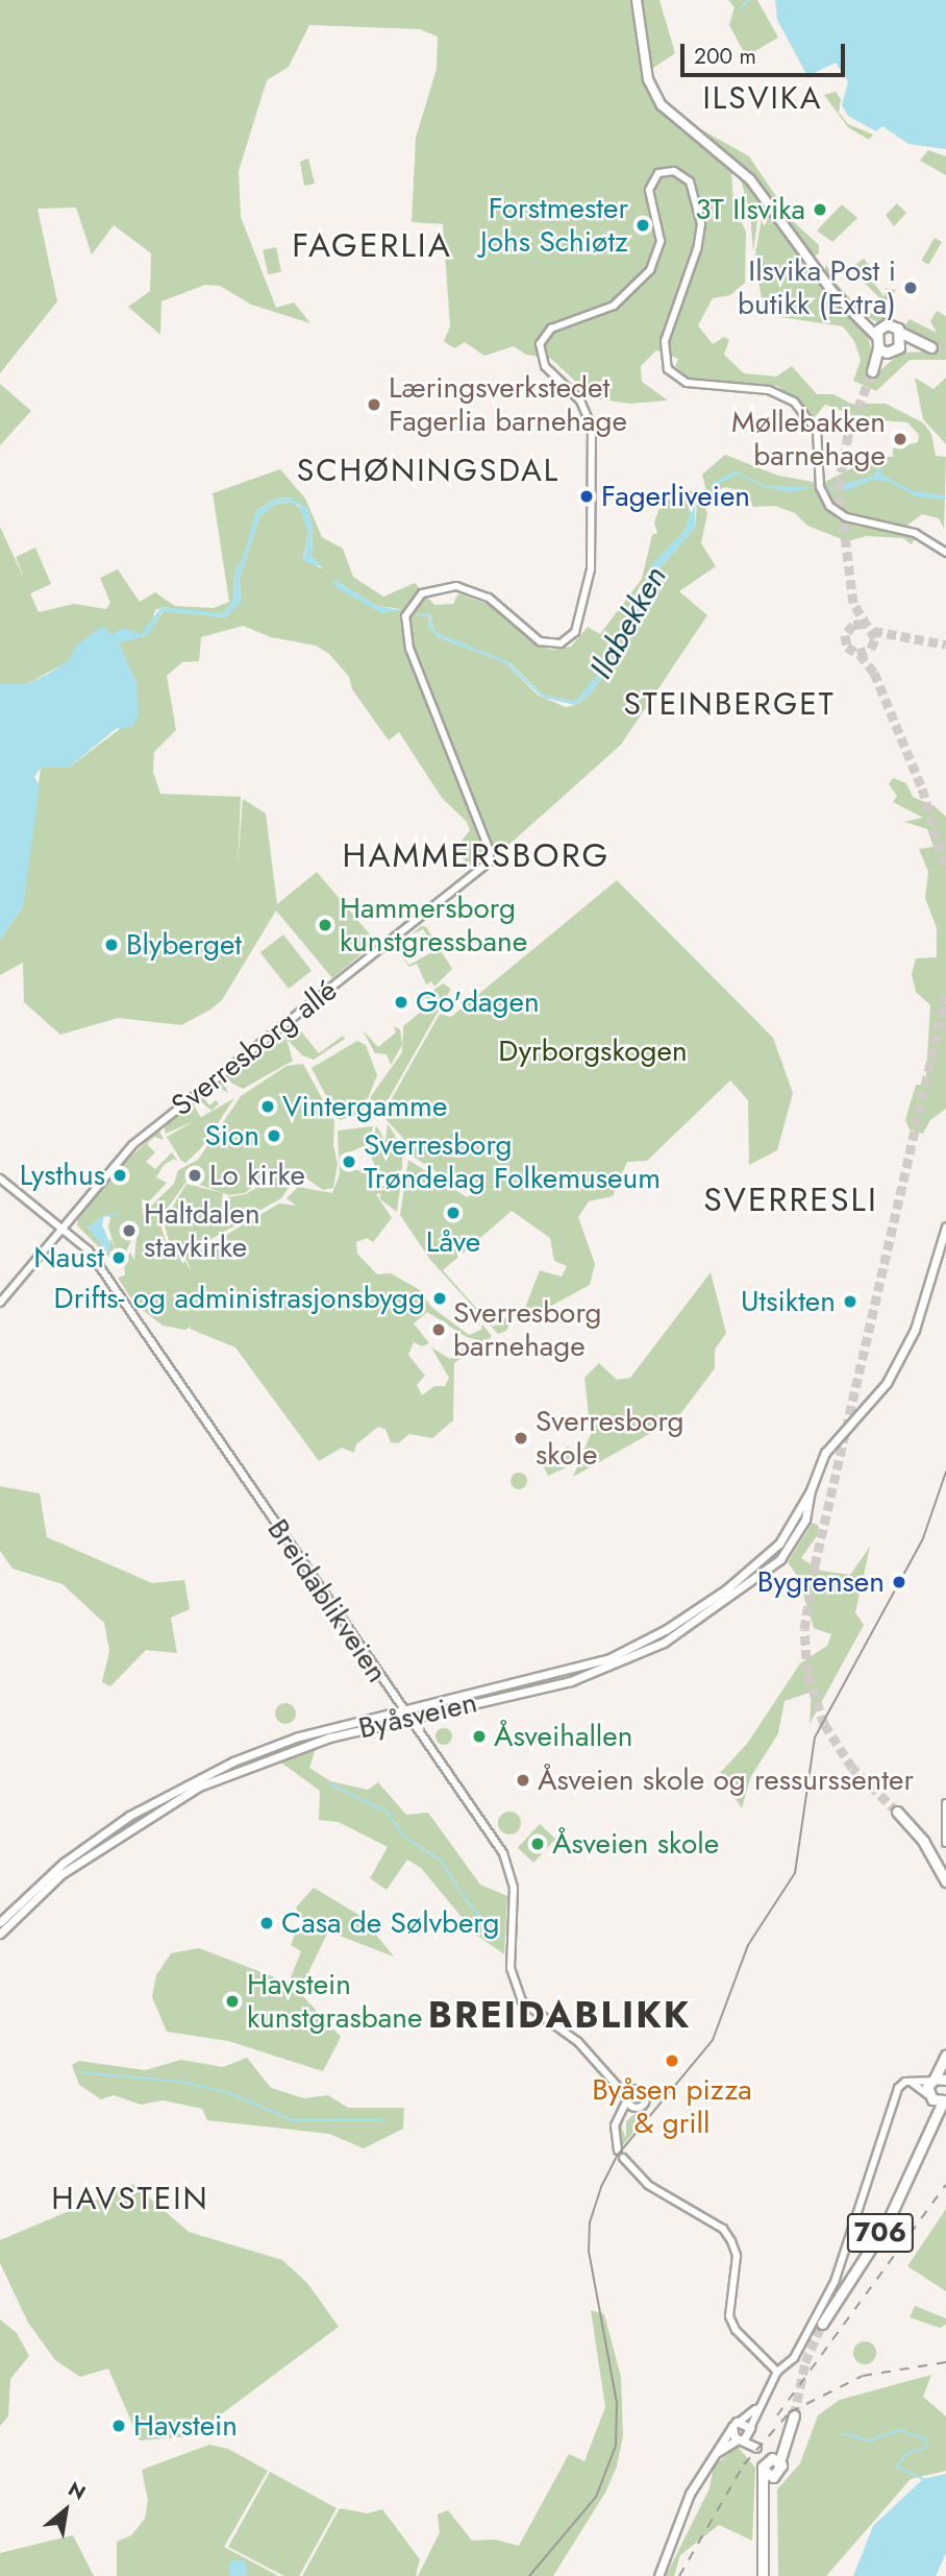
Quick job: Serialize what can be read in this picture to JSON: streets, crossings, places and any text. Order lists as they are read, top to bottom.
{
  "streets": {
    "highway": ["706"],
    "main road": ["Byåsveien"],
    "street": ["Sverresborg allé", "Breidablikveien"]
  },
  "crossings": [
    ["Sverresborg allé", "Breidablikveien"],
    ["Breidablikveien", "Byåsveien"]
  ],
  "districts": [
    "ILSVIKA",
    "FAGERLIA",
    "SCHØNINGSDAL",
    "STEINBERGET",
    "HAMMERSBORG",
    "SVERRESLI",
    "BREIDABLIKK",
    "HAVSTEIN"
  ],
  "water": ["Ilabekken"],
  "parks": ["Dyrborgskogen"],
  "places": [
    "3T Ilsvika",
    "Forstmester Johs Schiøtz",
    "Ilsvika Post i butikk (Extra)",
    "Læringsverkstedet Fagerlia barnehage",
    "Møllebakken barnehage",
    "Fagerliveien",
    "Hammersborg kunstgressbane",
    "Blyberget",
    "Go'dagen",
    "Vintergamme",
    "Sion",
    "Sverresborg Trøndelag Folkemuseum",
    "Lysthus",
    "Lo kirke",
    "Låve",
    "Haltdalen stavkirke",
    "Naust",
    "Drifts- og administrasjonsbygg",
    "Utsikten",
    "Sverresborg barnehage",
    "Sverresborg skole",
    "Bygrensen",
    "Åsveihallen",
    "Åsveien skole og ressurssenter",
    "Åsveien skole",
    "Casa de Sølvberg",
    "Havstein kunstgrasbane",
    "Byåsen pizza & grill",
    "Havstein"
  ],
  "scale_bar": "200 m",
  "north": "top right"
}
